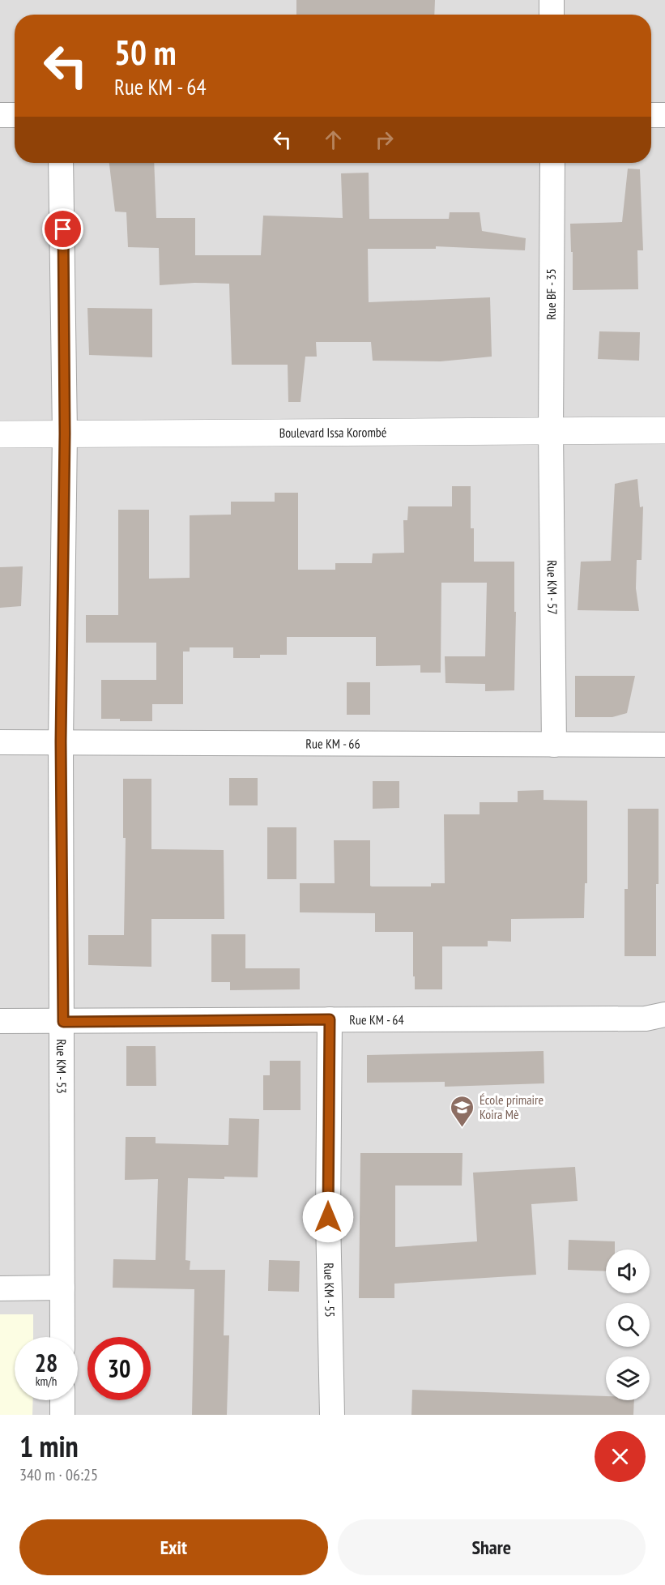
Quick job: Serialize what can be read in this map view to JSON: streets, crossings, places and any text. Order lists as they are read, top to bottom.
{
  "streets": {
    "street": [
      "Rue BF - 35",
      "Boulevard Issa Korombé",
      "Rue KM - 57",
      "Rue KM - 66",
      "Rue KM - 64",
      "Rue KM - 53",
      "Rue KM - 55"
    ]
  },
  "crossings": [
    ["Rue BF - 35", "Boulevard Issa Korombé"],
    ["Rue BF - 35", "Rue KM - 57"],
    ["Boulevard Issa Korombé", "Rue KM - 57"],
    ["Boulevard Issa Korombé", "Rue KM - 53"],
    ["Rue KM - 57", "Rue KM - 66"],
    ["Rue KM - 66", "Rue KM - 53"],
    ["Rue KM - 64", "Rue KM - 53"],
    ["Rue KM - 64", "Rue KM - 55"]
  ],
  "places": {
    "school or university": ["École primaire Koira Mè"]
  },
  "page": {
    "turn": ["50 m", "Rue KM - 64"],
    "speed": "28 km/h",
    "limit": "30",
    "heading": ["1 min", "340 m · 06:25"],
    "buttons": ["Exit", "Share"]
  }
}
